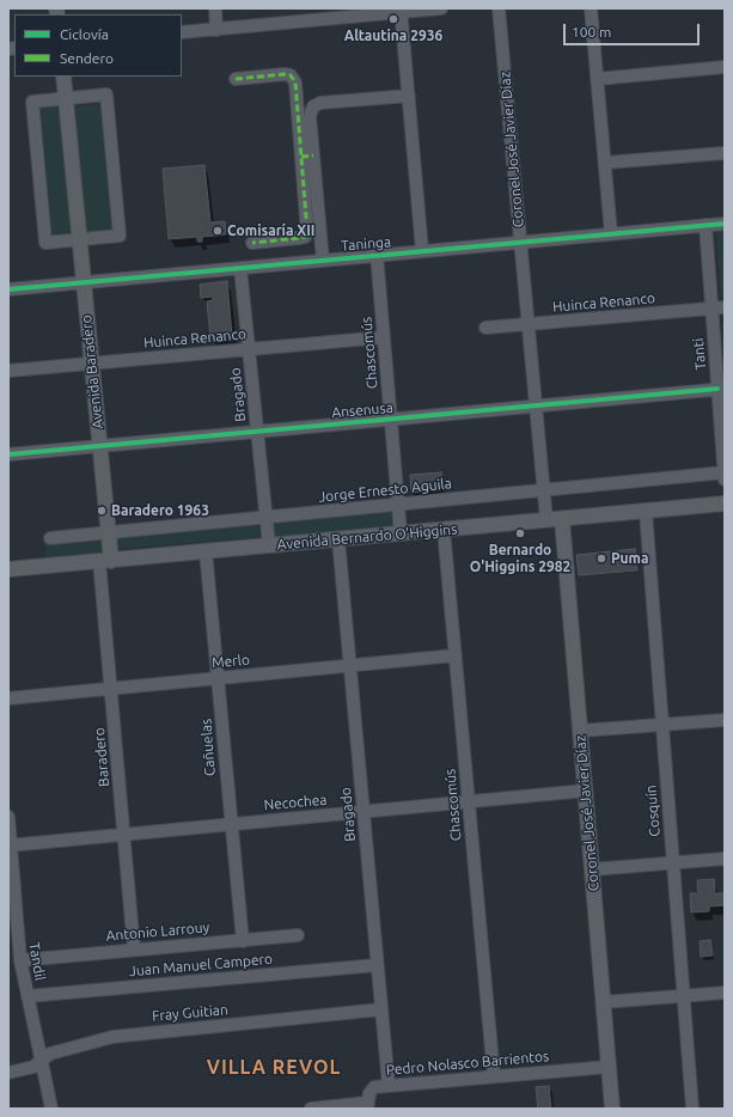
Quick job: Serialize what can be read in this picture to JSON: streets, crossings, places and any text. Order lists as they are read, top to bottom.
{
  "streets": {
    "main road": ["Coronel José Javier Díaz", "Avenida Baradero", "Avenida Bernardo O'Higgins"],
    "street": [
      "Taninga",
      "Huinca Renanco",
      "Chascomús",
      "Tanti",
      "Bragado",
      "Ansenusa",
      "Jorge Ernesto Aguila",
      "Merlo",
      "Cañuelas",
      "Baradero",
      "Necochea",
      "Cosquín",
      "Antonio Larrouy",
      "Tandil",
      "Juan Manuel Campero",
      "Fray Guitian",
      "Pedro Nolasco Barrientos"
    ]
  },
  "crossings": [
    ["Coronel José Javier Díaz", "Taninga"],
    ["Coronel José Javier Díaz", "Huinca Renanco"],
    ["Coronel José Javier Díaz", "Ansenusa"],
    ["Coronel José Javier Díaz", "Jorge Ernesto Aguila"],
    ["Coronel José Javier Díaz", "Avenida Bernardo O'Higgins"],
    ["Coronel José Javier Díaz", "Necochea"],
    ["Coronel José Javier Díaz", "Pedro Nolasco Barrientos"],
    ["Taninga", "Chascomús"],
    ["Taninga", "Tanti"],
    ["Taninga", "Avenida Baradero"],
    ["Taninga", "Bragado"],
    ["Huinca Renanco", "Chascomús"],
    ["Huinca Renanco", "Tanti"],
    ["Huinca Renanco", "Avenida Baradero"],
    ["Huinca Renanco", "Bragado"],
    ["Chascomús", "Ansenusa"],
    ["Chascomús", "Jorge Ernesto Aguila"],
    ["Chascomús", "Avenida Bernardo O'Higgins"],
    ["Chascomús", "Merlo"],
    ["Chascomús", "Necochea"],
    ["Chascomús", "Pedro Nolasco Barrientos"],
    ["Tanti", "Ansenusa"],
    ["Tanti", "Jorge Ernesto Aguila"],
    ["Avenida Baradero", "Ansenusa"],
    ["Avenida Baradero", "Jorge Ernesto Aguila"],
    ["Avenida Baradero", "Avenida Bernardo O'Higgins"],
    ["Avenida Baradero", "Baradero"],
    ["Bragado", "Ansenusa"],
    ["Bragado", "Jorge Ernesto Aguila"],
    ["Bragado", "Avenida Bernardo O'Higgins"],
    ["Bragado", "Merlo"],
    ["Bragado", "Necochea"],
    ["Bragado", "Juan Manuel Campero"],
    ["Bragado", "Fray Guitian"],
    ["Bragado", "Pedro Nolasco Barrientos"],
    ["Avenida Bernardo O'Higgins", "Cañuelas"],
    ["Avenida Bernardo O'Higgins", "Baradero"],
    ["Avenida Bernardo O'Higgins", "Cosquín"],
    ["Merlo", "Cañuelas"],
    ["Merlo", "Baradero"],
    ["Cañuelas", "Necochea"],
    ["Cañuelas", "Antonio Larrouy"],
    ["Baradero", "Necochea"],
    ["Baradero", "Antonio Larrouy"],
    ["Necochea", "Tandil"],
    ["Antonio Larrouy", "Tandil"],
    ["Tandil", "Juan Manuel Campero"],
    ["Tandil", "Fray Guitian"]
  ],
  "districts": ["VILLA REVOL"],
  "places": [
    "Altautina 2936",
    "Comisaría XII",
    "Baradero 1963",
    "Bernardo O'Higgins 2982",
    "Puma"
  ],
  "legend": ["Ciclovía", "Sendero"],
  "scale_bar": "100 m"
}
